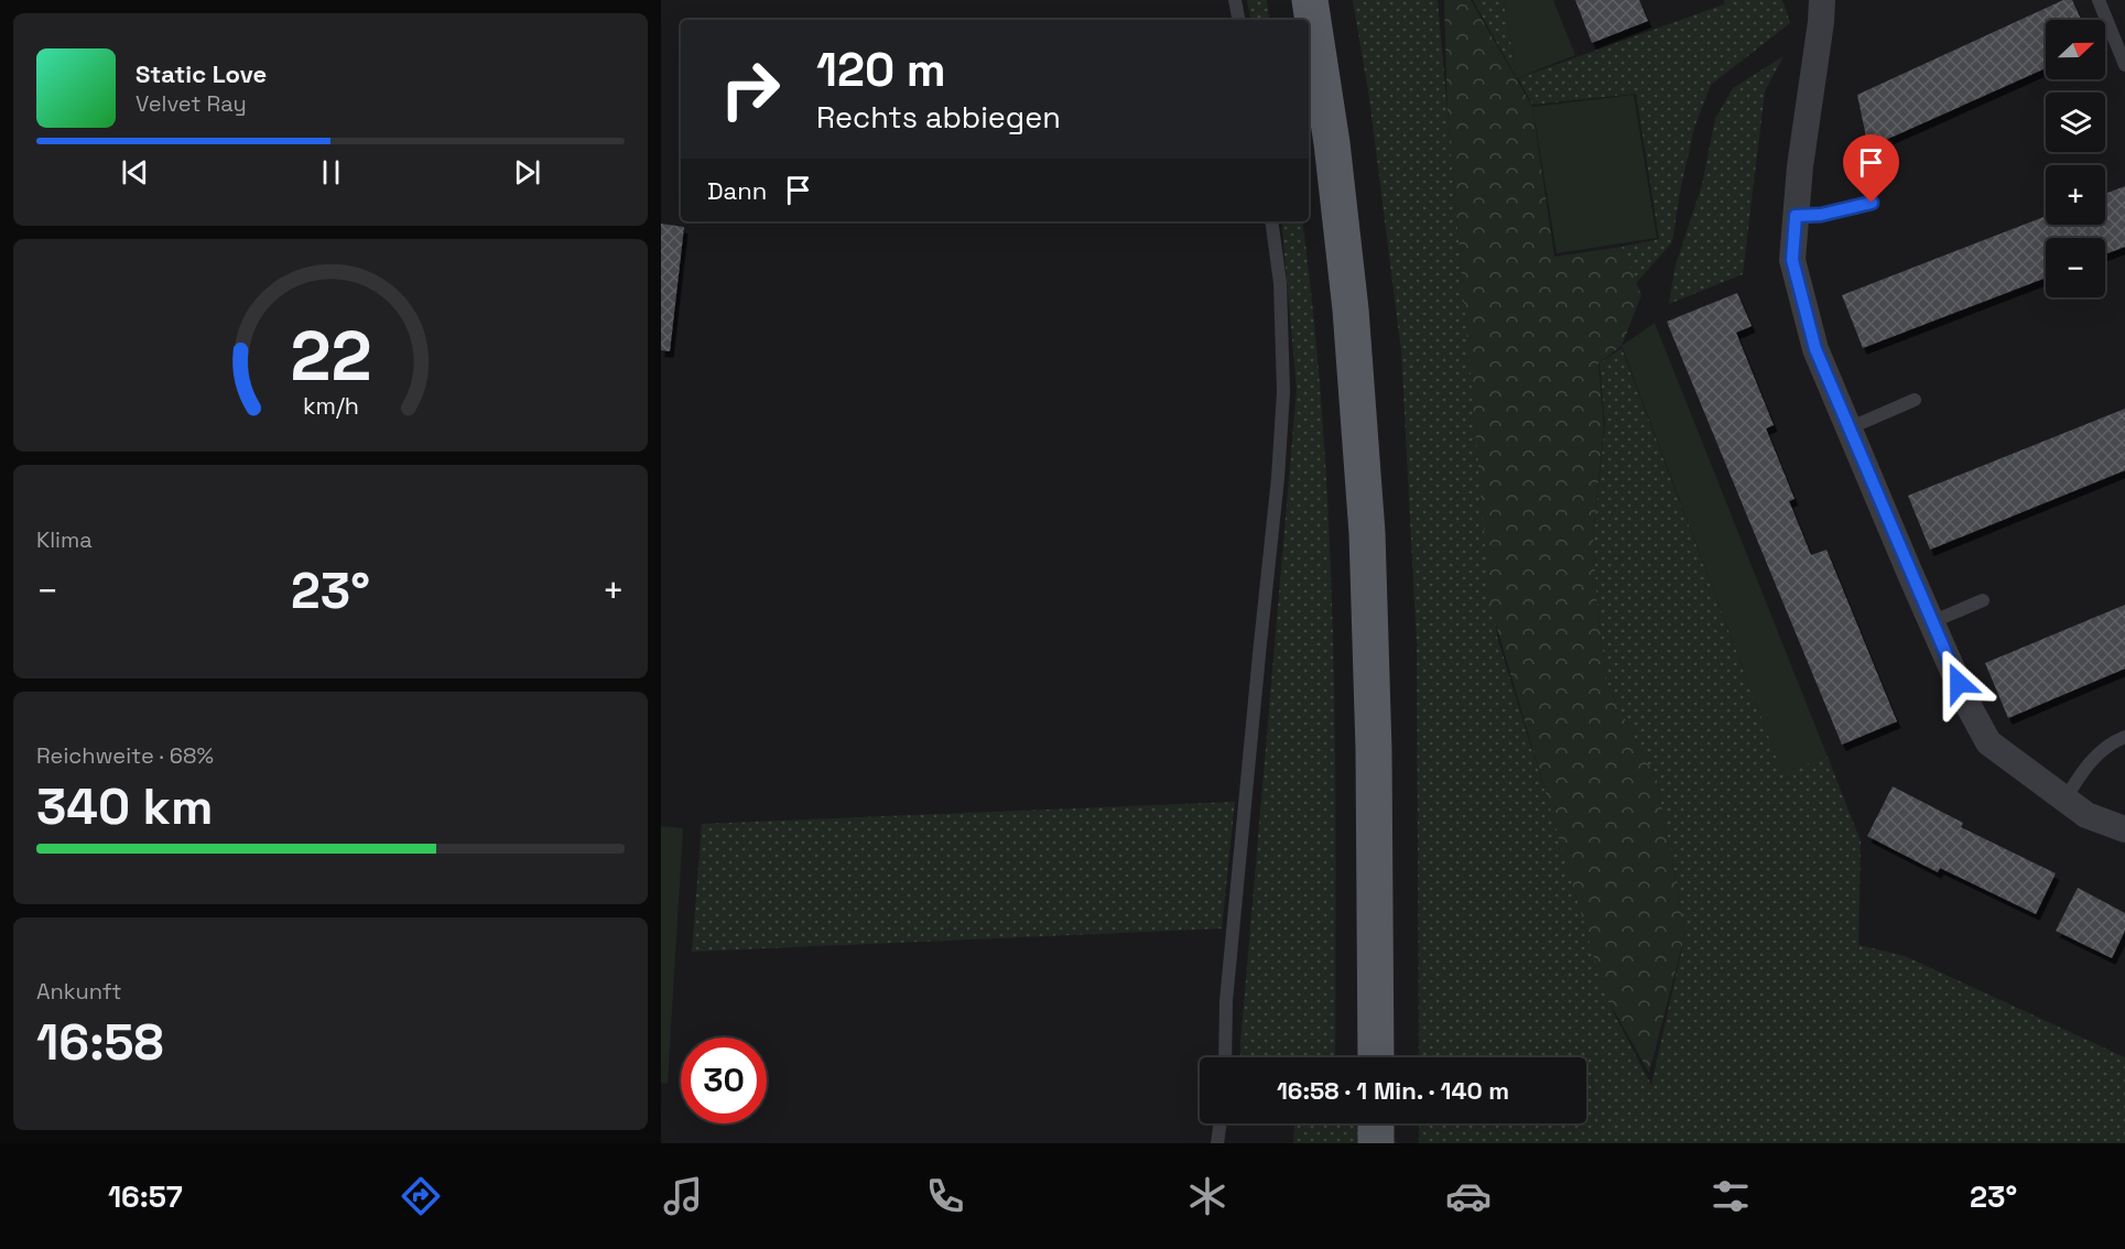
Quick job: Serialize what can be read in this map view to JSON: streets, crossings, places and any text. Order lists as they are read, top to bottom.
{
  "north": "right",
  "page": {
    "map_buttons": ["+", "−"],
    "turn": ["120 m", "Rechts abbiegen"],
    "song": ["Static Love", "Velvet Ray"],
    "then": "Dann",
    "tile": [
      "Klima",
      ["Reichweite · 68%", "340 km"],
      ["Ankunft", "16:58"]
    ],
    "heat": ["−", "23°", "+"],
    "limit": "30",
    "trip": "16:58 · 1 Min. · 140 m",
    "tabs": ["16:57", "23°"],
    "gauge": ["22", "km/h"]
  }
}
